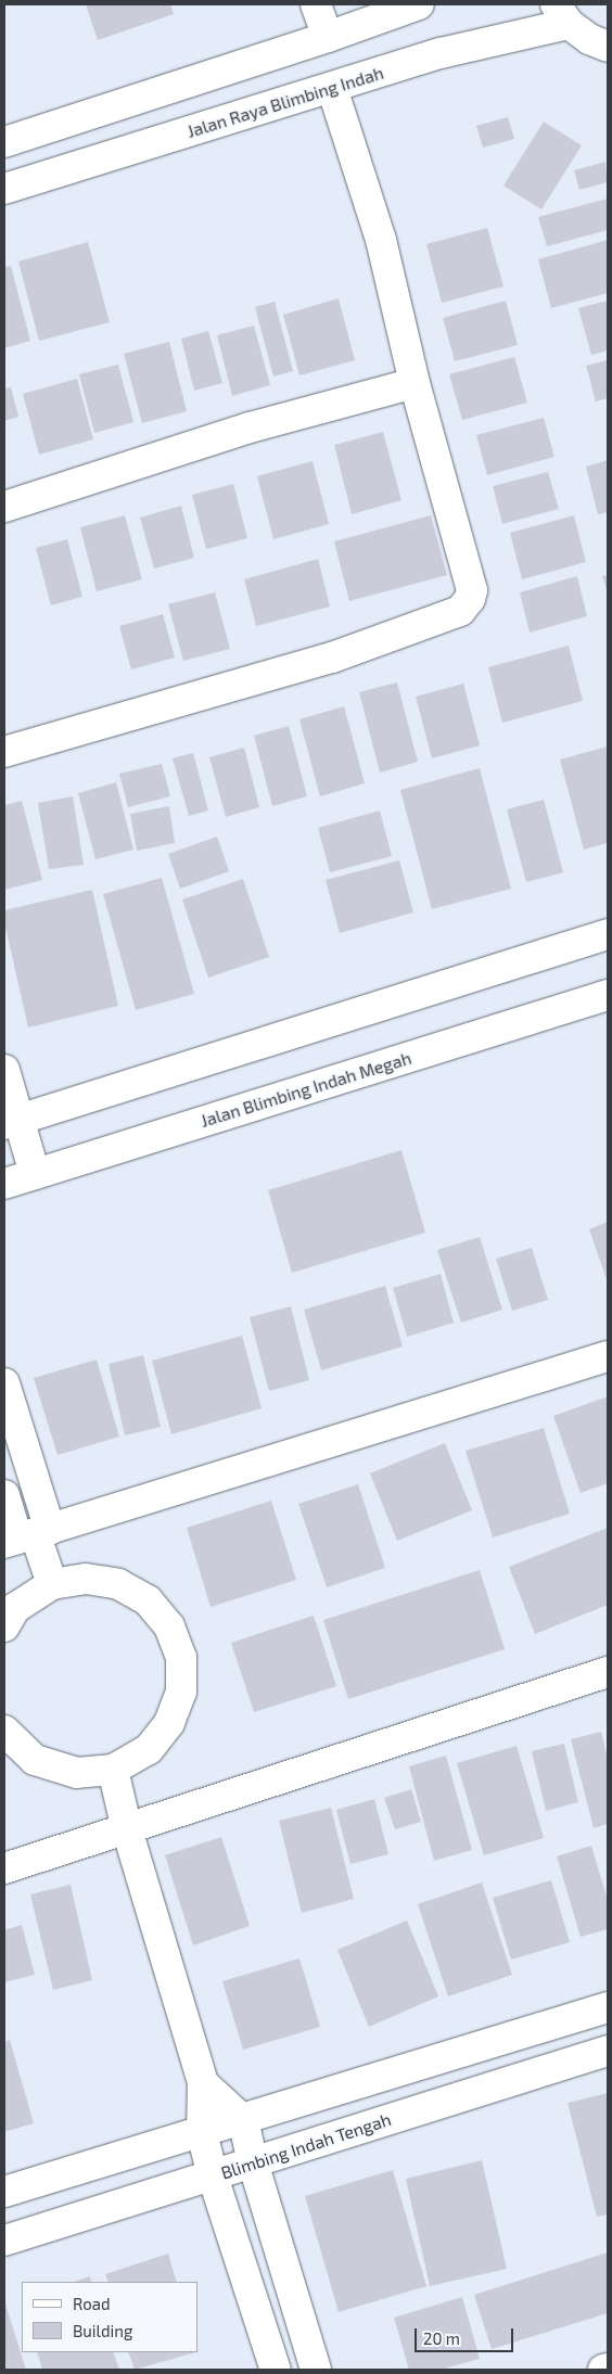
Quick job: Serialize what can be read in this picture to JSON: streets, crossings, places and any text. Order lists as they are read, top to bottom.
{
  "streets": {
    "street": ["Jalan Raya Blimbing Indah", "Jalan Blimbing Indah Megah", "Blimbing Indah Tengah"]
  },
  "legend": ["Road", "Building"],
  "scale_bar": "20 m"
}
